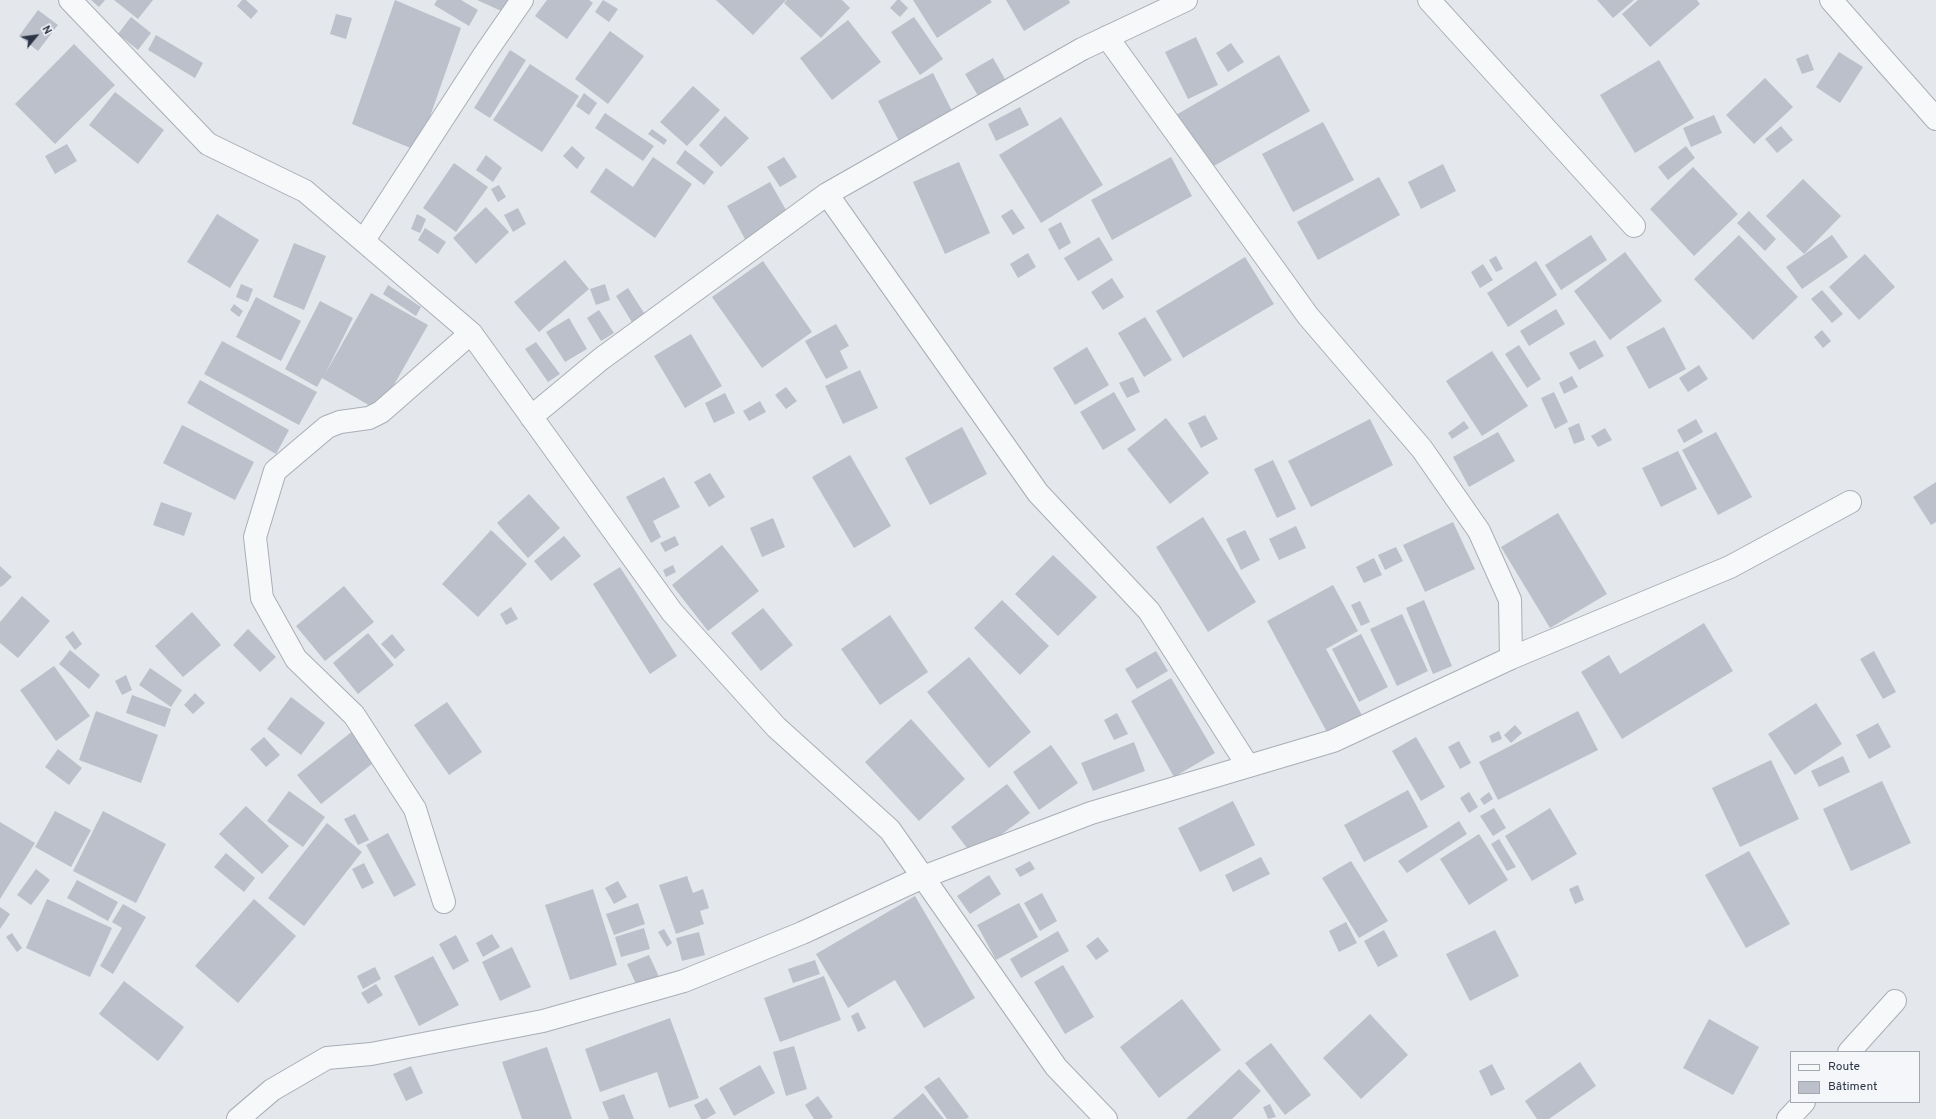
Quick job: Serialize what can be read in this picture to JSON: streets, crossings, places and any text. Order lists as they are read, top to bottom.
{
  "legend": ["Route", "Bâtiment"],
  "north": "top right"
}
